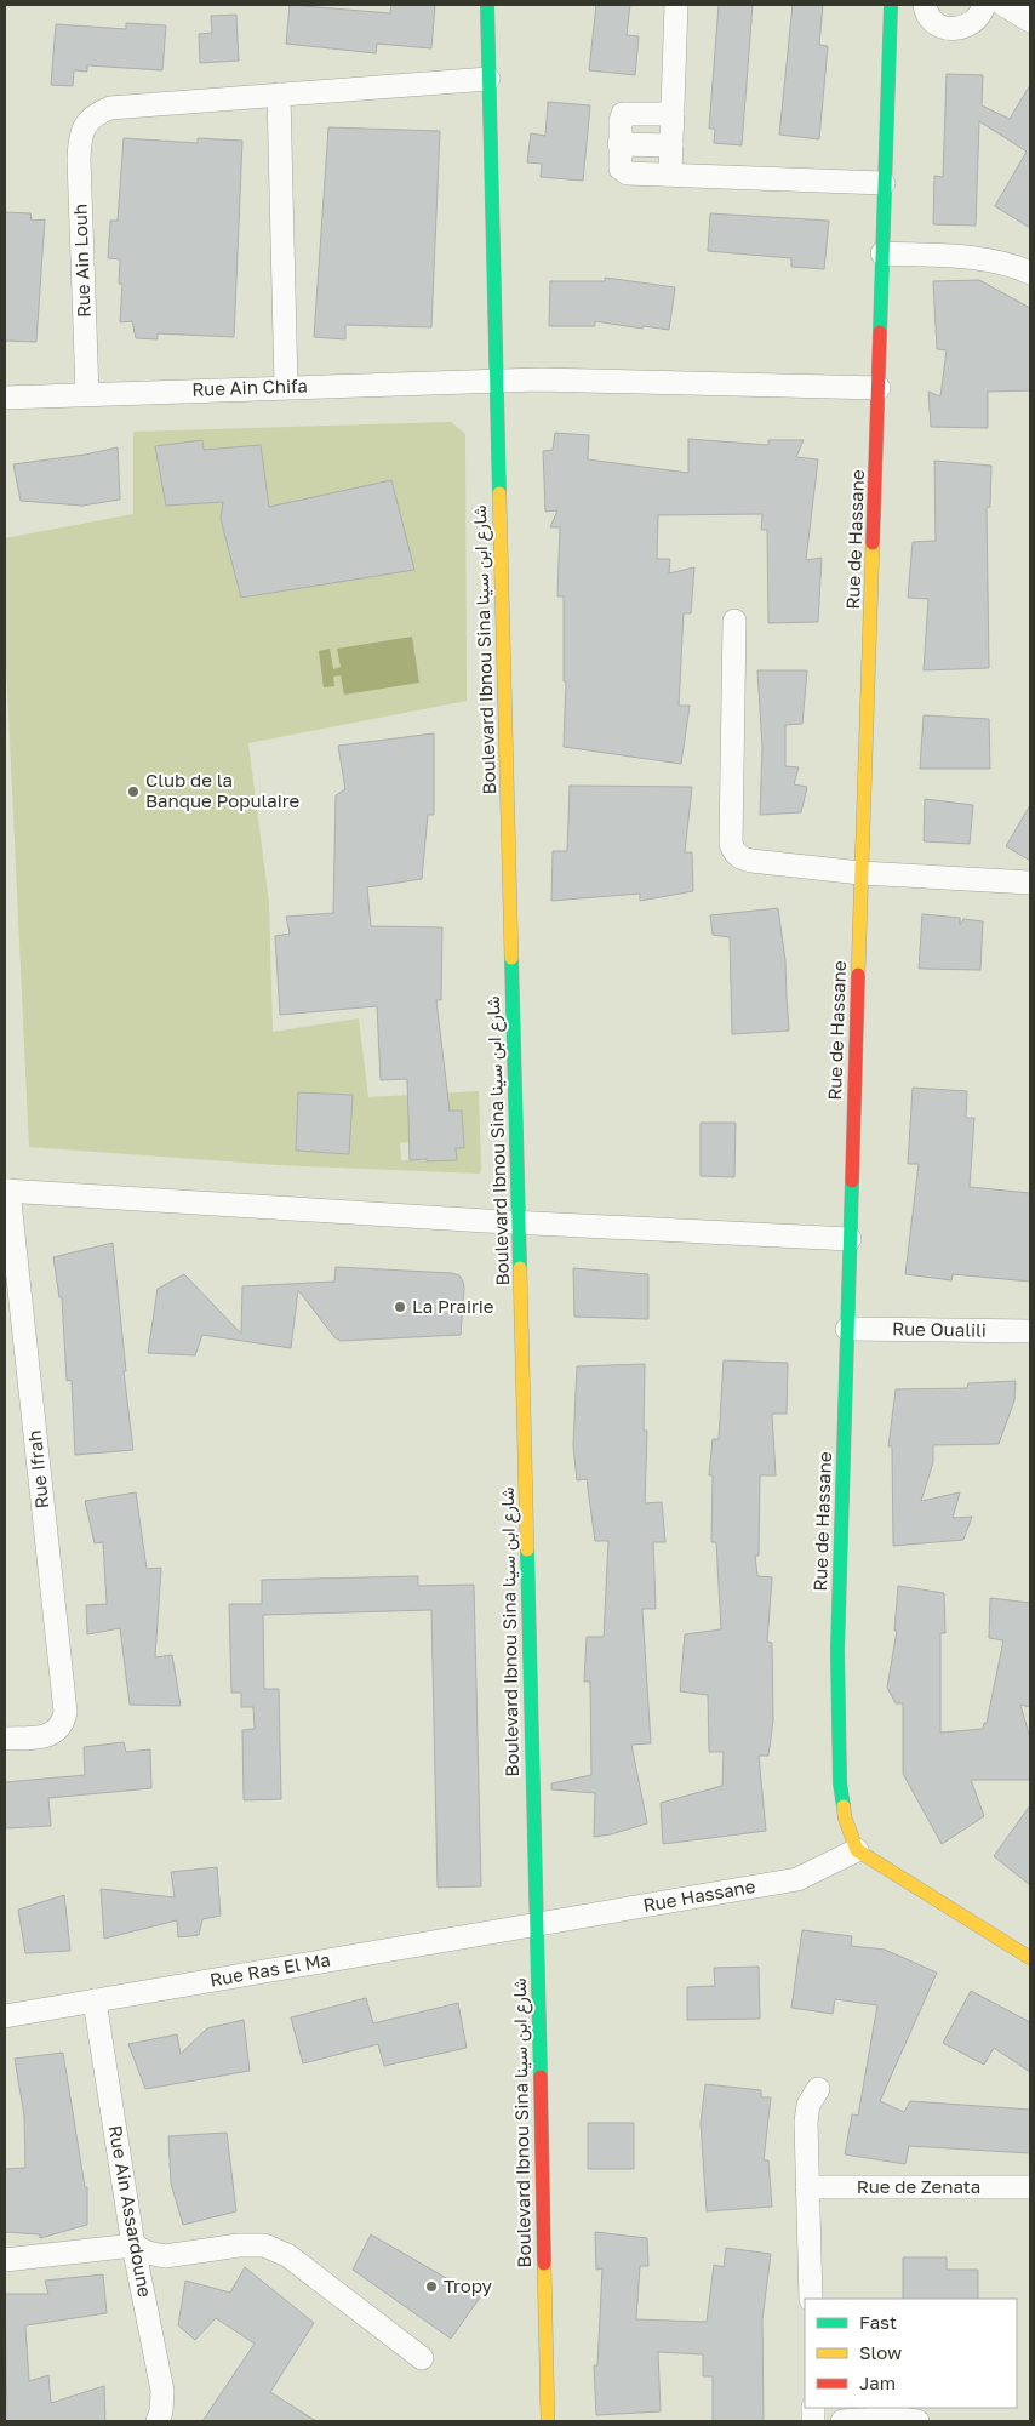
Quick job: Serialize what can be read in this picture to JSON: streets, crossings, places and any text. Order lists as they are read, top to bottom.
{
  "streets": {
    "main road": ["Rue de Hassane", "Boulevard Ibnou Sina شارع ابن سينا"],
    "street": [
      "Rue Ain Louh",
      "Rue Ain Chifa",
      "Rue Oualili",
      "Rue Ifrah",
      "Rue Hassane",
      "Rue Ras El Ma",
      "Rue de Zenata",
      "Rue Ain Assardoune"
    ]
  },
  "crossings": [
    ["Rue Ain Louh", "Rue Ain Chifa"],
    ["Rue Ain Chifa", "Rue de Hassane"],
    ["Rue Ain Chifa", "Boulevard Ibnou Sina شارع ابن سينا"],
    ["Rue de Hassane", "Rue Oualili"],
    ["Rue de Hassane", "Rue Hassane"],
    ["Boulevard Ibnou Sina شارع ابن سينا", "Rue Hassane"],
    ["Boulevard Ibnou Sina شارع ابن سينا", "Rue Ras El Ma"],
    ["Rue Hassane", "Rue Ras El Ma"],
    ["Rue Ras El Ma", "Rue Ain Assardoune"]
  ],
  "places": ["Club de la Banque Populaire", "La Prairie", "Tropy"],
  "legend": ["Fast", "Slow", "Jam"]
}
